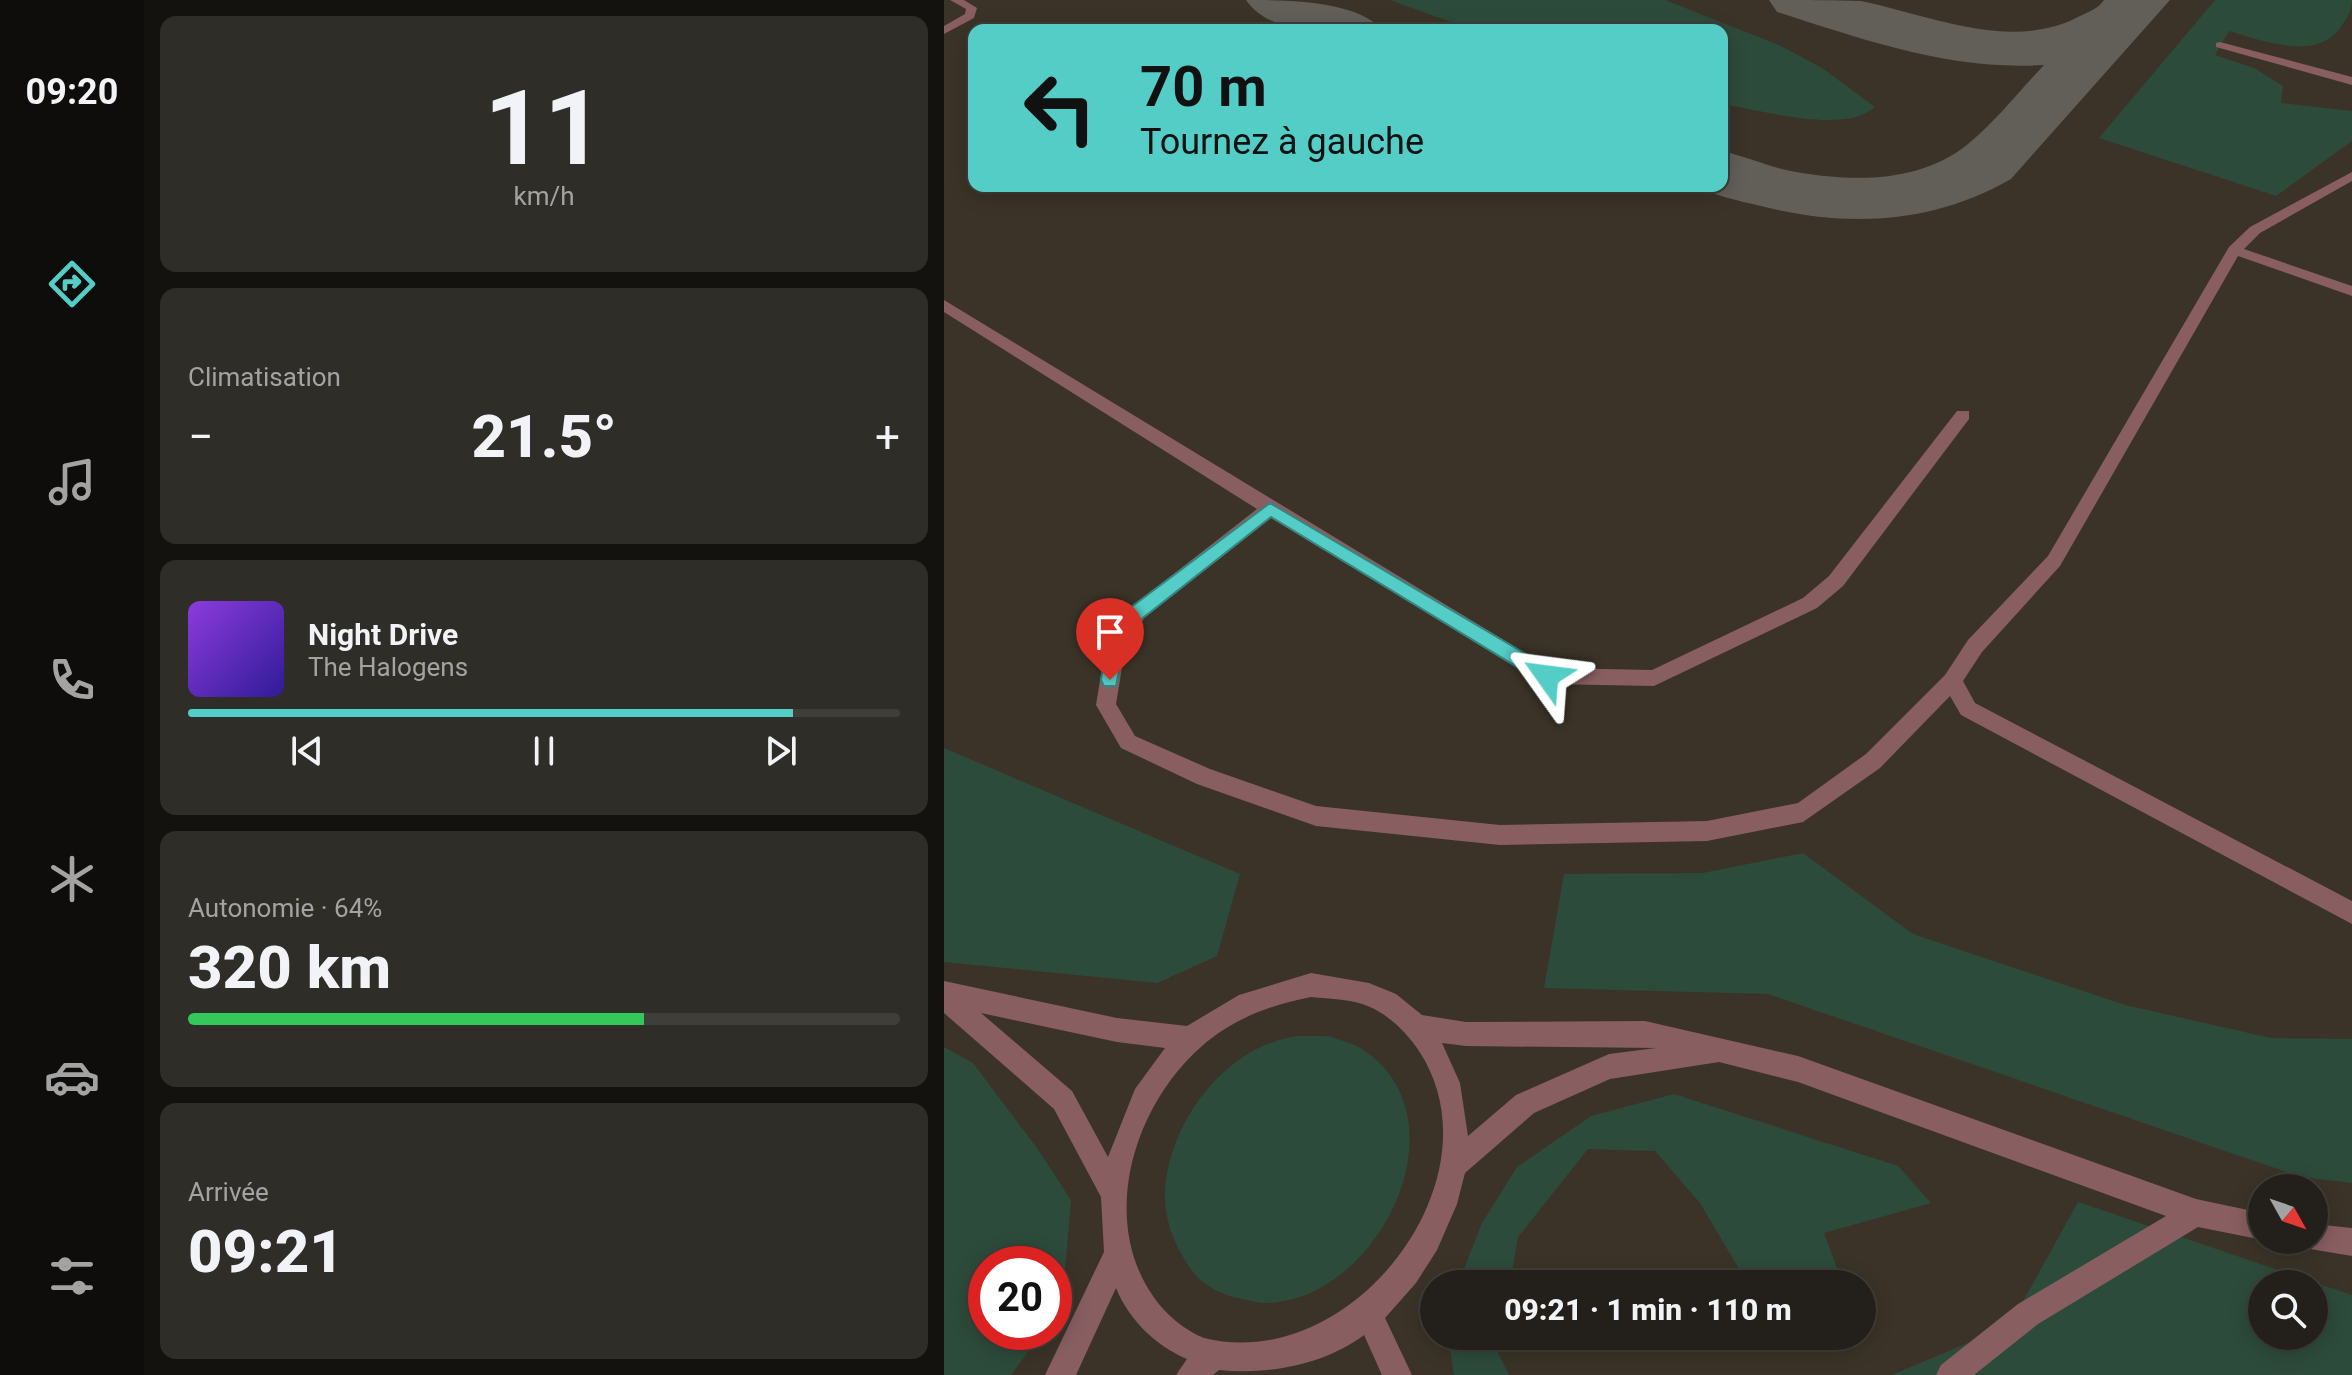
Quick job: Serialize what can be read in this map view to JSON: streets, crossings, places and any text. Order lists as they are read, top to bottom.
{
  "north": "bottom right",
  "page": {
    "tabs": "09:20",
    "tile": [
      ["11", "km/h"],
      "Climatisation",
      ["Autonomie · 64%", "320 km"],
      ["Arrivée", "09:21"]
    ],
    "turn": ["70 m", "Tournez à gauche"],
    "heat": ["−", "21.5°", "+"],
    "song": ["Night Drive", "The Halogens"],
    "limit": "20",
    "trip": "09:21 · 1 min · 110 m"
  }
}
